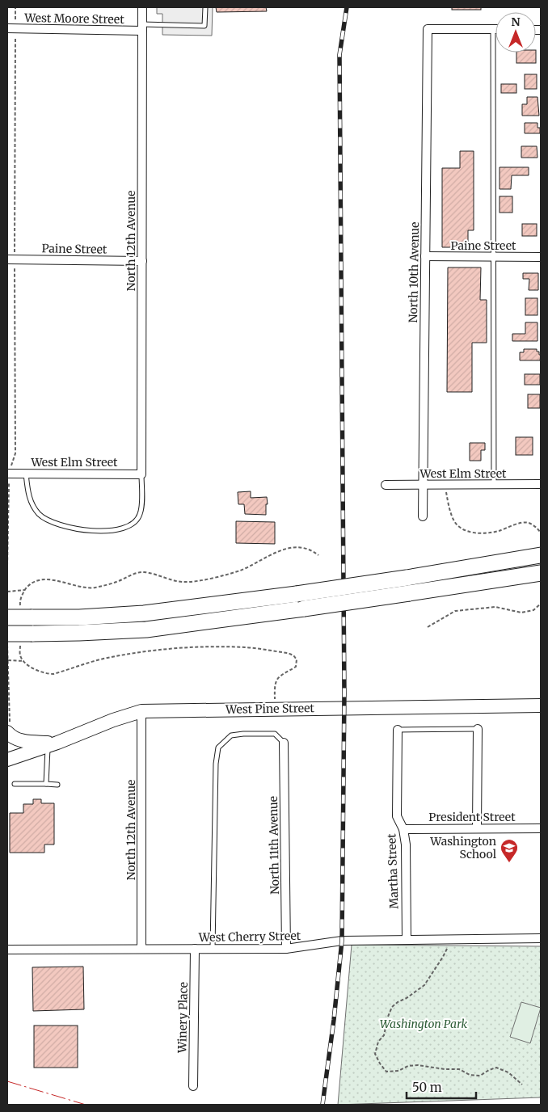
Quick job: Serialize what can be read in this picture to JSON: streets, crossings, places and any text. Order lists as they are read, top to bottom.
{
  "streets": {
    "main road": ["West Pine Street"],
    "street": [
      "West Moore Street",
      "North 12th Avenue",
      "Paine Street",
      "North 10th Avenue",
      "West Elm Street",
      "President Street",
      "North 11th Avenue",
      "Martha Street",
      "West Cherry Street",
      "Winery Place"
    ]
  },
  "crossings": [
    ["West Moore Street", "North 12th Avenue"],
    ["North 12th Avenue", "Paine Street"],
    ["North 12th Avenue", "West Elm Street"],
    ["North 12th Avenue", "West Pine Street"],
    ["North 12th Avenue", "West Cherry Street"],
    ["Paine Street", "North 10th Avenue"],
    ["North 10th Avenue", "West Elm Street"],
    ["President Street", "Martha Street"],
    ["North 11th Avenue", "West Cherry Street"],
    ["Martha Street", "West Cherry Street"],
    ["West Cherry Street", "Winery Place"]
  ],
  "parks": ["Washington Park"],
  "places": {
    "school or university": ["Washington School"]
  },
  "scale_bar": "50 m",
  "north": "top"
}
